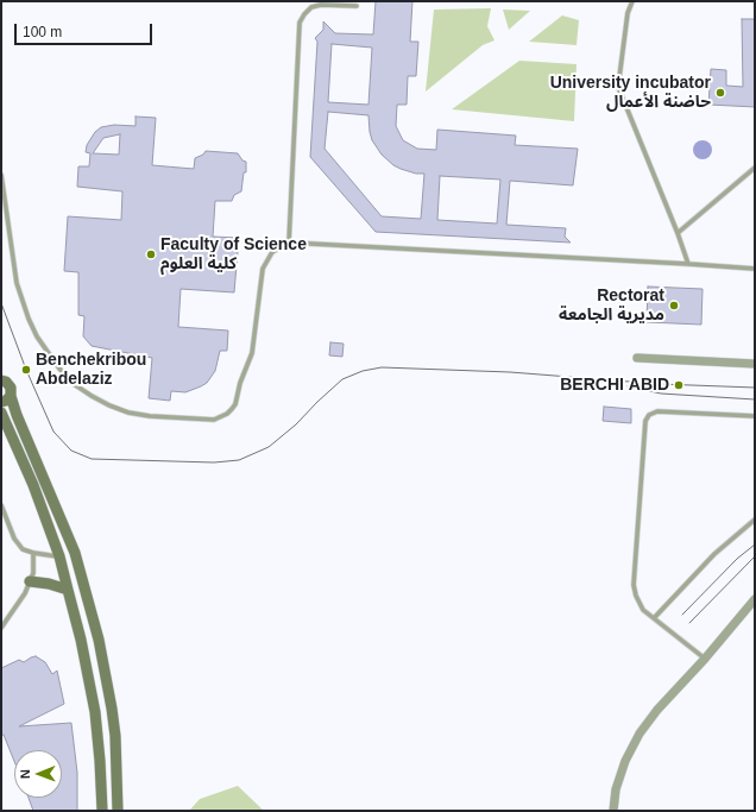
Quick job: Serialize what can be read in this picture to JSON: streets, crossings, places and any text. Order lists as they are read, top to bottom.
{
  "places": [
    "University incubator حاضنة الأعمال",
    "Faculty of Science كلية العلوم",
    "Rectorat مديرية الجامعة",
    "Benchekribou Abdelaziz",
    "BERCHI ABID"
  ],
  "scale_bar": "100 m",
  "north": "left"
}
